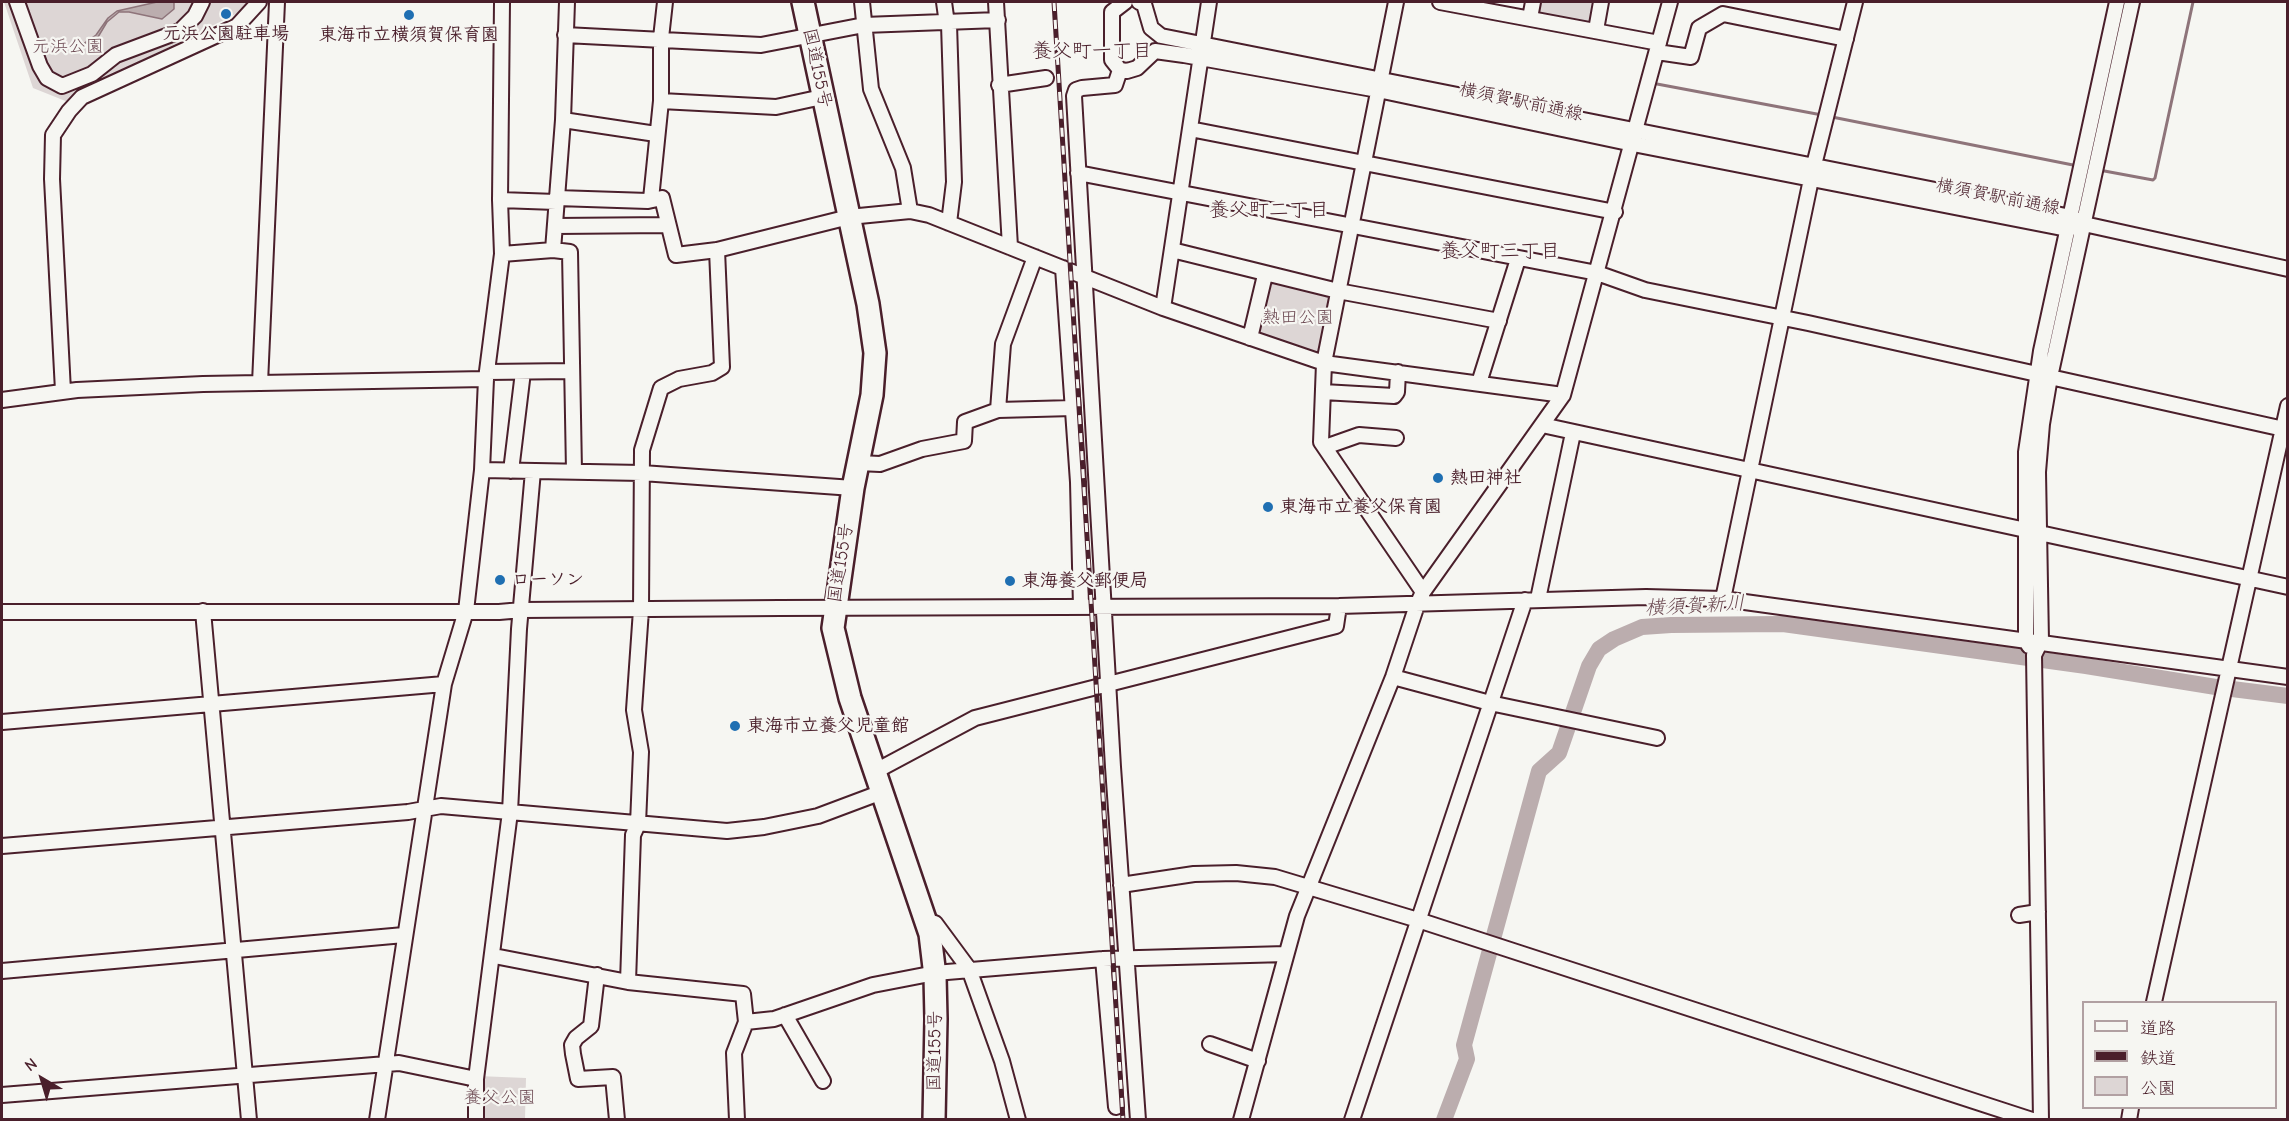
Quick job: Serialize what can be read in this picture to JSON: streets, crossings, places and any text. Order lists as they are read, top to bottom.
{
  "streets": {
    "highway": ["国道155号"],
    "street": ["横須賀駅前通線"]
  },
  "districts": ["養父町一丁目", "養父町二丁目", "養父町三丁目"],
  "water": ["横須賀新川"],
  "parks": ["元浜公園", "熱田公園", "養父公園"],
  "places": [
    "元浜公園駐車場",
    "東海市立横須賀保育園",
    "熱田神社",
    "東海市立養父保育園",
    "ローソン",
    "東海養父郵便局",
    "東海市立養父児童館"
  ],
  "legend": ["道路", "鉄道", "公園"],
  "north": "top left"
}
